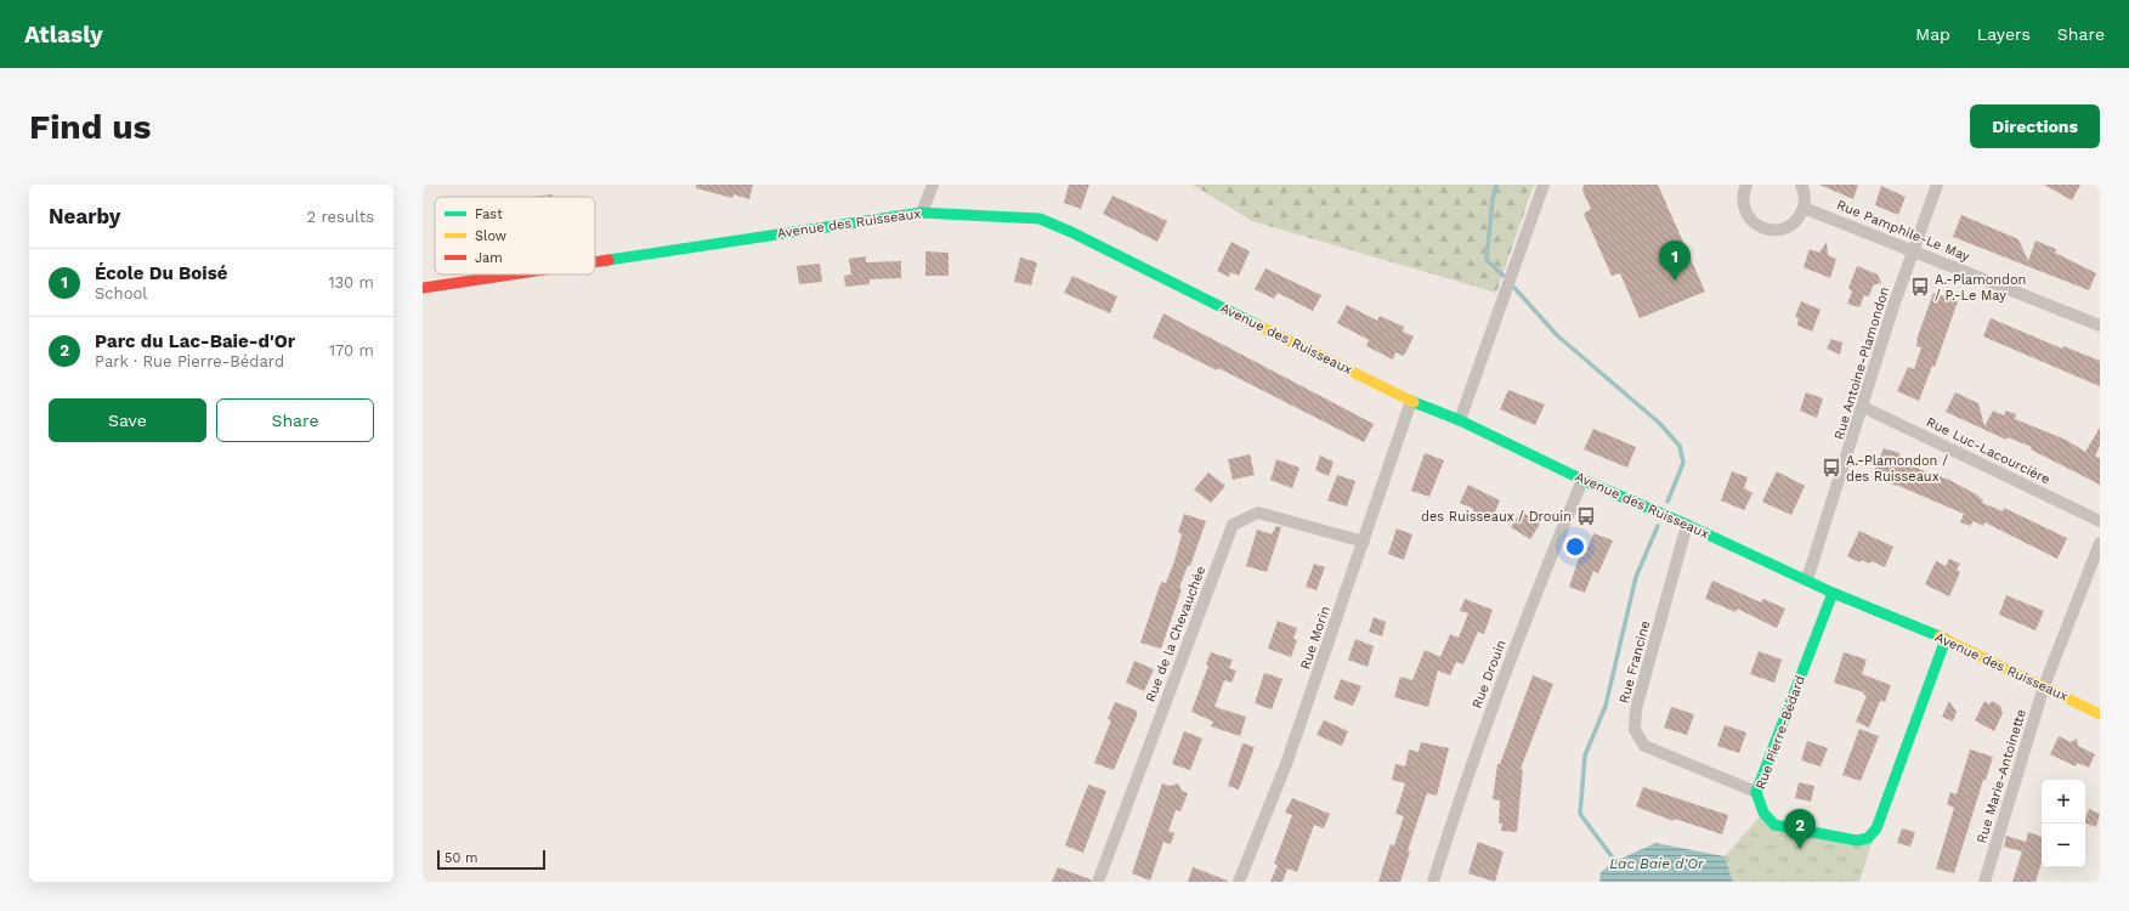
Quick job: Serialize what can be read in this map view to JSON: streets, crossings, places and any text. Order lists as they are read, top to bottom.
{
  "streets": {
    "street": [
      "Avenue des Ruisseaux",
      "Rue Pamphile-Le May",
      "Rue Antoine-Plamondon",
      "Rue Luc-Lacourcière",
      "Rue de la Chevauchée",
      "Rue Morin",
      "Rue Francine",
      "Rue Drouin",
      "Rue Pierre-Bédard",
      "Rue Marie-Antoinette"
    ]
  },
  "crossings": [
    ["Avenue des Ruisseaux", "Rue Antoine-Plamondon"],
    ["Avenue des Ruisseaux", "Rue Morin"],
    ["Avenue des Ruisseaux", "Rue Francine"],
    ["Avenue des Ruisseaux", "Rue Drouin"],
    ["Avenue des Ruisseaux", "Rue Pierre-Bédard"],
    ["Avenue des Ruisseaux", "Rue Marie-Antoinette"],
    ["Rue Pamphile-Le May", "Rue Antoine-Plamondon"],
    ["Rue Antoine-Plamondon", "Rue Luc-Lacourcière"],
    ["Rue de la Chevauchée", "Rue Morin"],
    ["Rue Francine", "Rue Pierre-Bédard"]
  ],
  "water": ["Lac Baie d'Or"],
  "places": {
    "bus stop": ["A.-Plamondon / P.-Le May", "A.-Plamondon / des Ruisseaux", "des Ruisseaux / Drouin"]
  },
  "legend": ["Fast", "Slow", "Jam"],
  "scale_bar": "50 m",
  "page": {
    "header": "Atlasly",
    "nav": ["Map", "Layers", "Share"],
    "buttons": [
      "Directions",
      ["Save", "Share"]
    ],
    "title": "Find us",
    "heading": ["Nearby", "2 results"],
    "pins": ["1", "2"],
    "list": [
      {
        "mark": "1",
        "name": "École Du Boisé",
        "note": "School",
        "value": "130 m"
      },
      {
        "mark": "2",
        "name": "Parc du Lac-Baie-d'Or",
        "note": "Park · Rue Pierre-Bédard",
        "value": "170 m"
      }
    ],
    "map_buttons": ["+", "−"],
    "scale": "50 m"
  }
}
